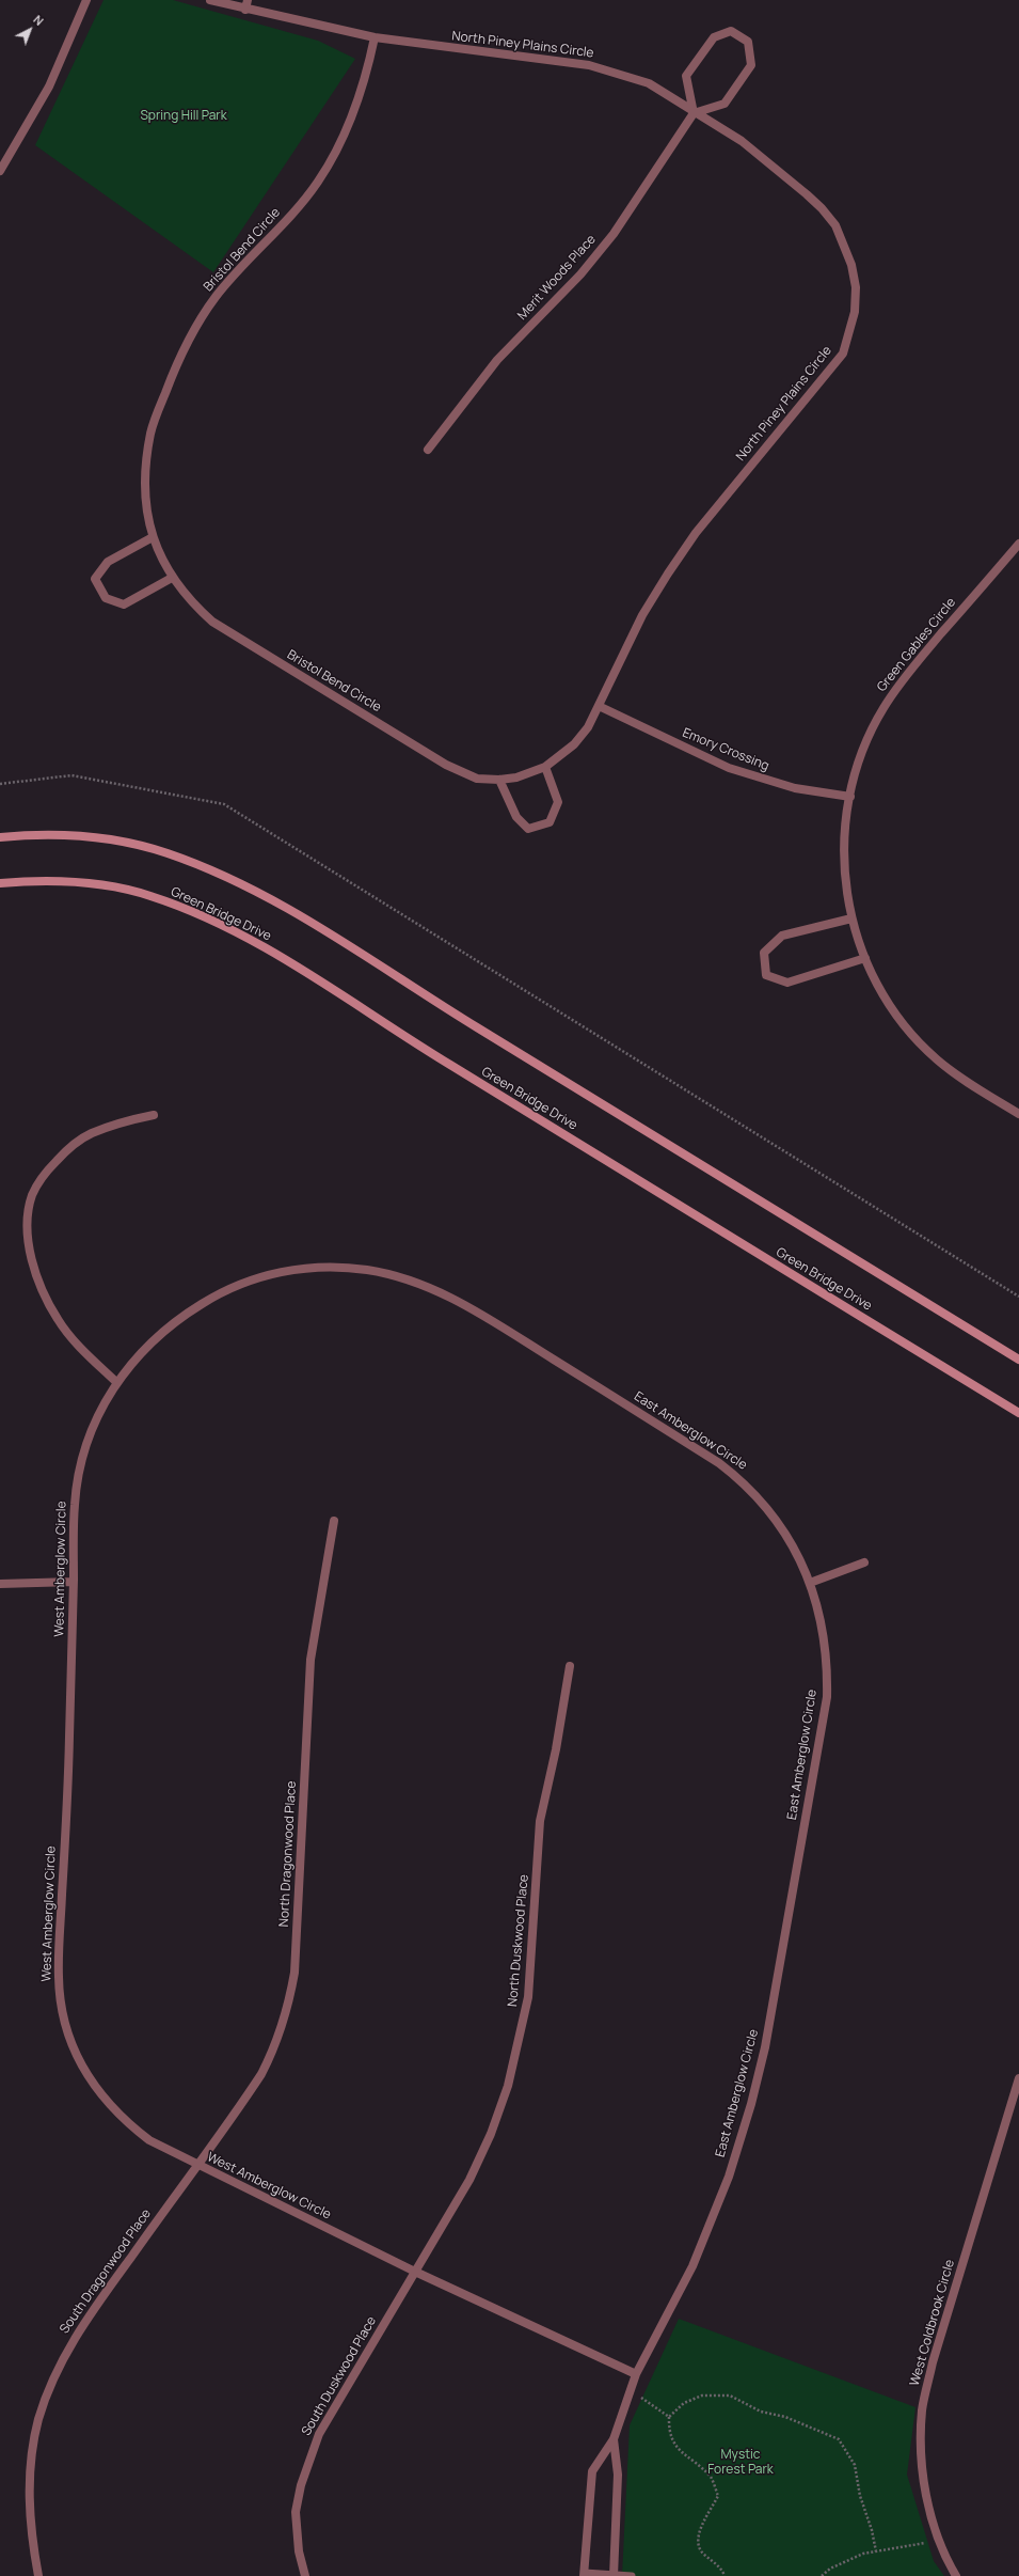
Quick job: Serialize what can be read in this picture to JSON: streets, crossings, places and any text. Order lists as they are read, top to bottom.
{
  "streets": {
    "main road": ["Green Bridge Drive"],
    "street": [
      "North Piney Plains Circle",
      "Bristol Bend Circle",
      "Merit Woods Place",
      "Green Gables Circle",
      "Emory Crossing",
      "East Amberglow Circle",
      "West Amberglow Circle",
      "North Dragonwood Place",
      "North Duskwood Place",
      "South Dragonwood Place",
      "West Coldbrook Circle",
      "South Duskwood Place"
    ]
  },
  "crossings": [
    ["North Piney Plains Circle", "Bristol Bend Circle"],
    ["North Piney Plains Circle", "Merit Woods Place"],
    ["North Piney Plains Circle", "Emory Crossing"],
    ["Bristol Bend Circle", "Emory Crossing"],
    ["Green Gables Circle", "Emory Crossing"],
    ["East Amberglow Circle", "West Amberglow Circle"],
    ["West Amberglow Circle", "North Dragonwood Place"],
    ["West Amberglow Circle", "North Duskwood Place"],
    ["West Amberglow Circle", "South Dragonwood Place"],
    ["West Amberglow Circle", "South Duskwood Place"],
    ["North Dragonwood Place", "South Dragonwood Place"],
    ["North Duskwood Place", "South Duskwood Place"]
  ],
  "parks": ["Spring Hill Park", "Mystic Forest Park"],
  "north": "top right"
}
